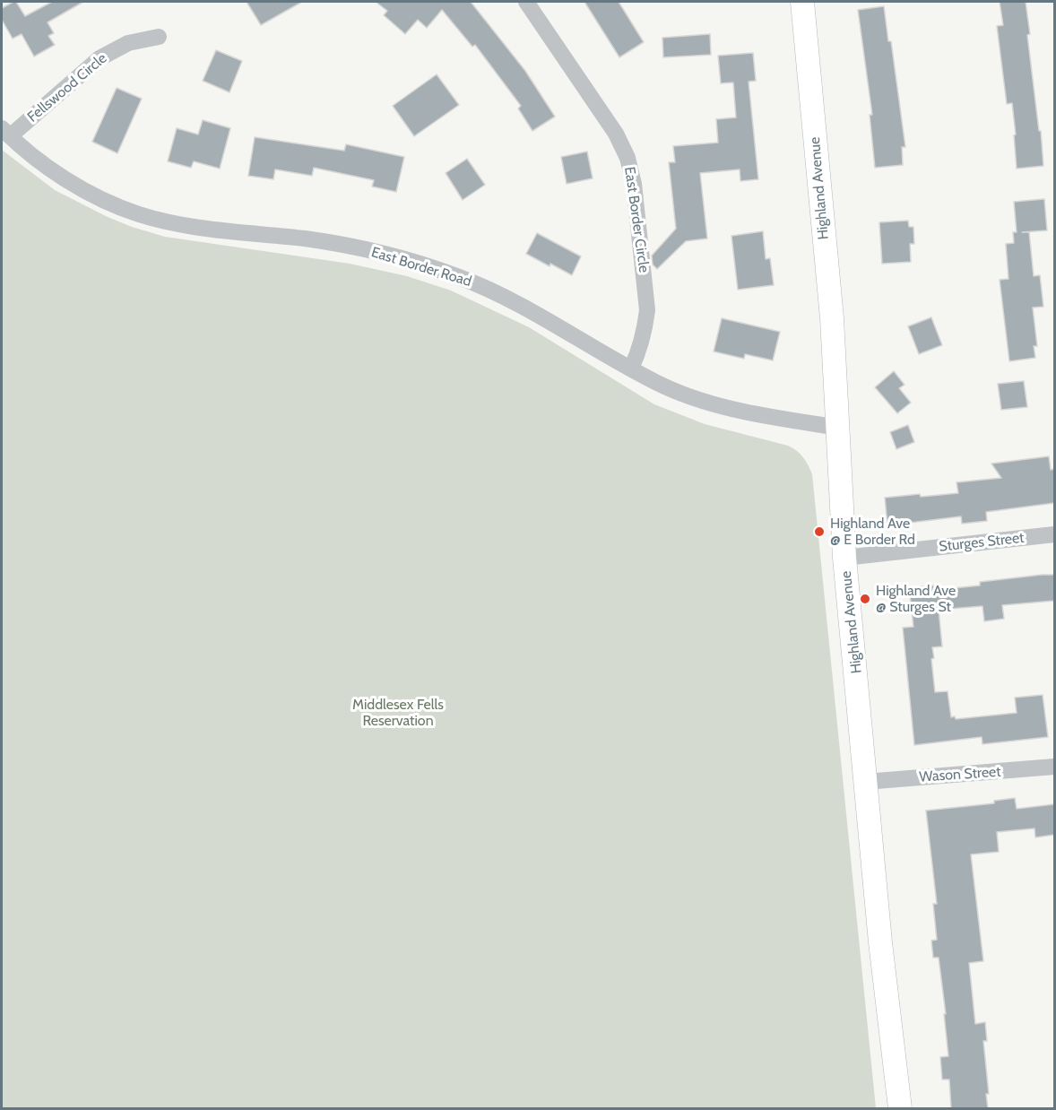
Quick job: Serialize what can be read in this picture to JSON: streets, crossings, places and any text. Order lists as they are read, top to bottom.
{
  "streets": {
    "main road": ["Highland Avenue"],
    "street": [
      "Fellswood Circle",
      "East Border Circle",
      "East Border Road",
      "Sturges Street",
      "Wason Street"
    ]
  },
  "crossings": [
    ["Fellswood Circle", "East Border Road"],
    ["Highland Avenue", "East Border Road"],
    ["Highland Avenue", "Sturges Street"],
    ["Highland Avenue", "Wason Street"],
    ["East Border Circle", "East Border Road"]
  ],
  "parks": ["Middlesex Fells Reservation"],
  "places": ["Highland Ave @ E Border Rd", "Highland Ave @ Sturges St"]
}
